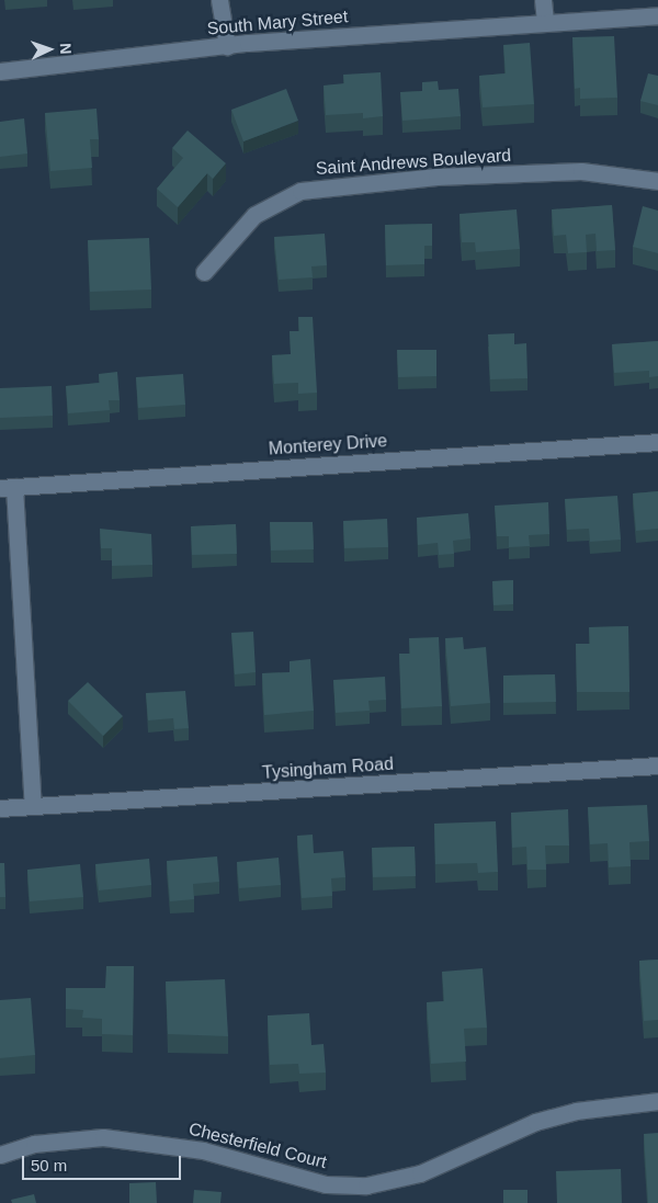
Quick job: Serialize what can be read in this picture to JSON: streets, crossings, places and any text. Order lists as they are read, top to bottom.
{
  "streets": {
    "street": [
      "South Mary Street",
      "Saint Andrews Boulevard",
      "Monterey Drive",
      "Tysingham Road",
      "Chesterfield Court"
    ]
  },
  "scale_bar": "50 m",
  "north": "right"
}
